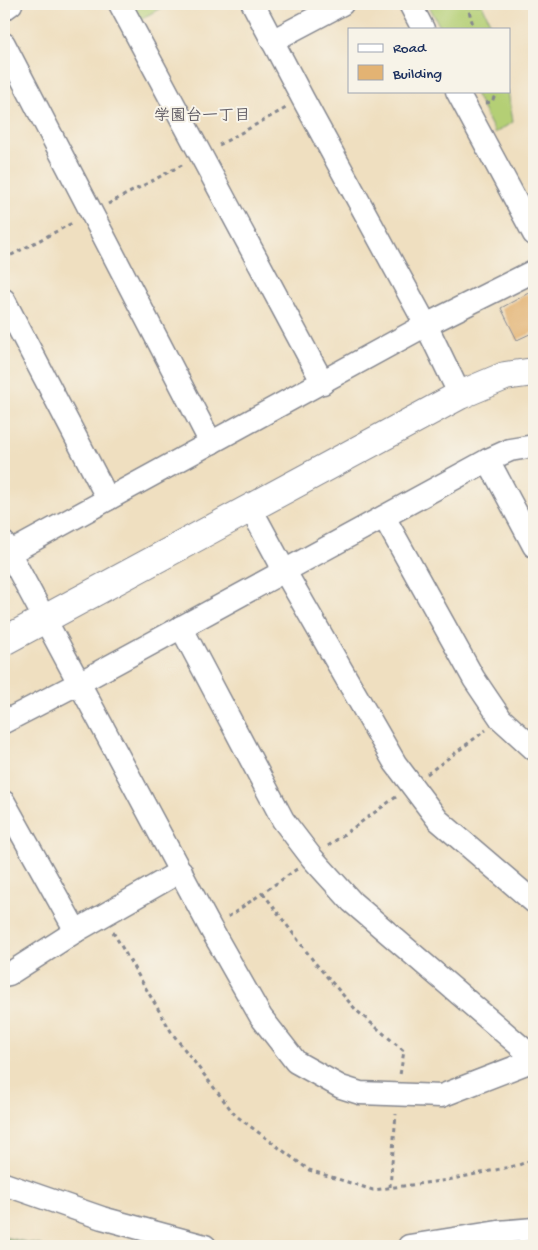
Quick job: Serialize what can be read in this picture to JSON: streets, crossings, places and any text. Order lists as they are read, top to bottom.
{
  "districts": ["学園台一丁目"],
  "legend": ["Road", "Building"]
}
